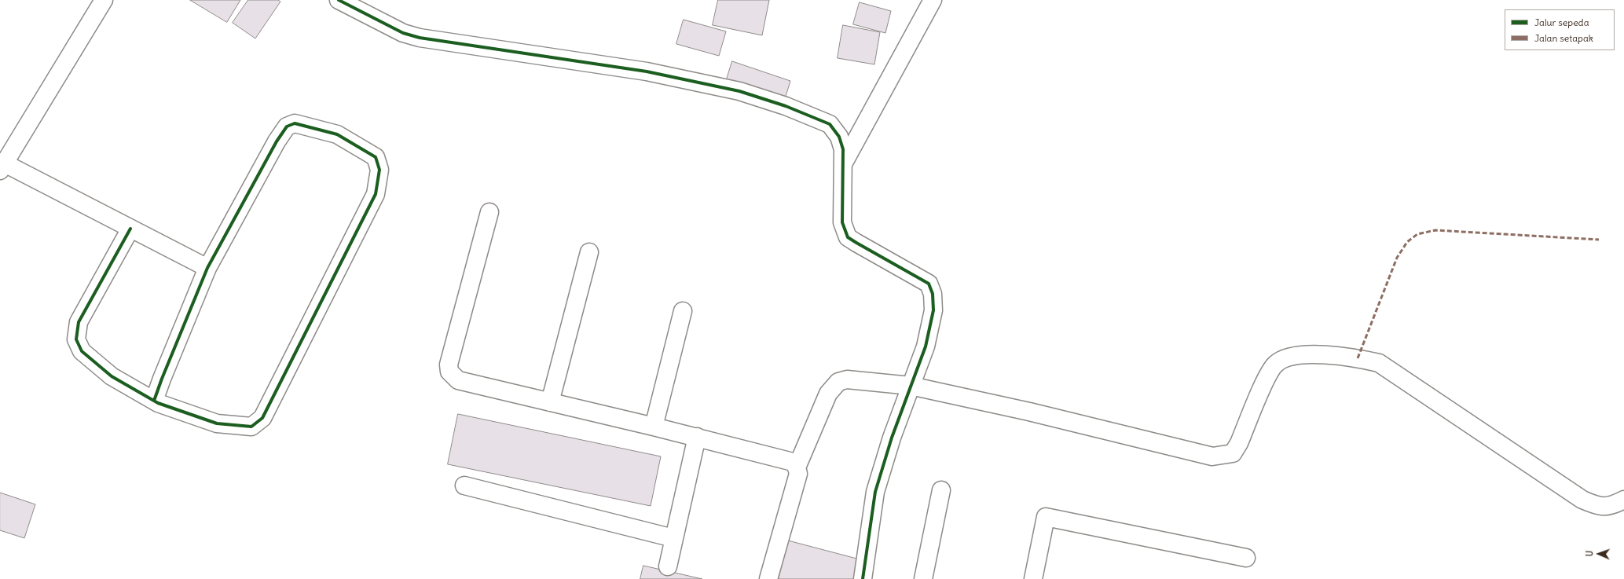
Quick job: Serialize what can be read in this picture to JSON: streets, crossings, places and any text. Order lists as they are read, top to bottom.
{
  "legend": ["Jalur sepeda", "Jalan setapak"],
  "north": "left"
}
